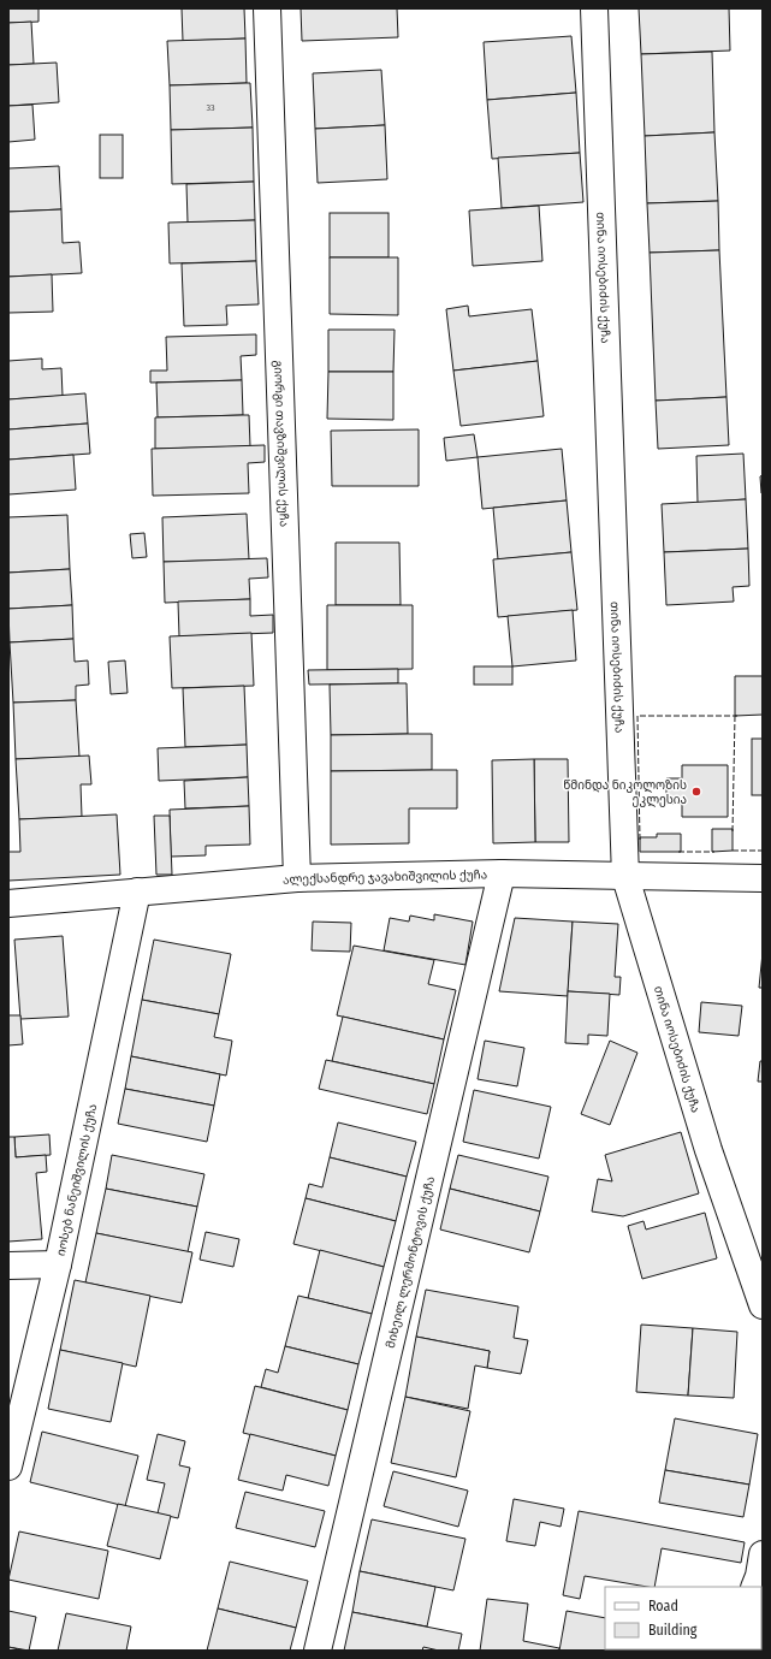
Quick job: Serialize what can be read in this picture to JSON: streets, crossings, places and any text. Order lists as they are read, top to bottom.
{
  "streets": {
    "street": [
      "თინა იოსებიძის ქუჩა",
      "გიორგი თავზიშვილის ქუჩა",
      "ალექსანდრე ჯავახიშვილის ქუჩა",
      "იოსებ ნანეიშვილის ქუჩა",
      "მიხეილ ლერმონტოვის ქუჩა"
    ]
  },
  "crossings": [
    ["თინა იოსებიძის ქუჩა", "ალექსანდრე ჯავახიშვილის ქუჩა"],
    ["გიორგი თავზიშვილის ქუჩა", "ალექსანდრე ჯავახიშვილის ქუჩა"],
    ["ალექსანდრე ჯავახიშვილის ქუჩა", "იოსებ ნანეიშვილის ქუჩა"],
    ["ალექსანდრე ჯავახიშვილის ქუჩა", "მიხეილ ლერმონტოვის ქუჩა"]
  ],
  "places": ["წმინდა ნიკოლოზის ეკლესია"],
  "house_numbers": ["33"],
  "legend": ["Road", "Building"]
}
